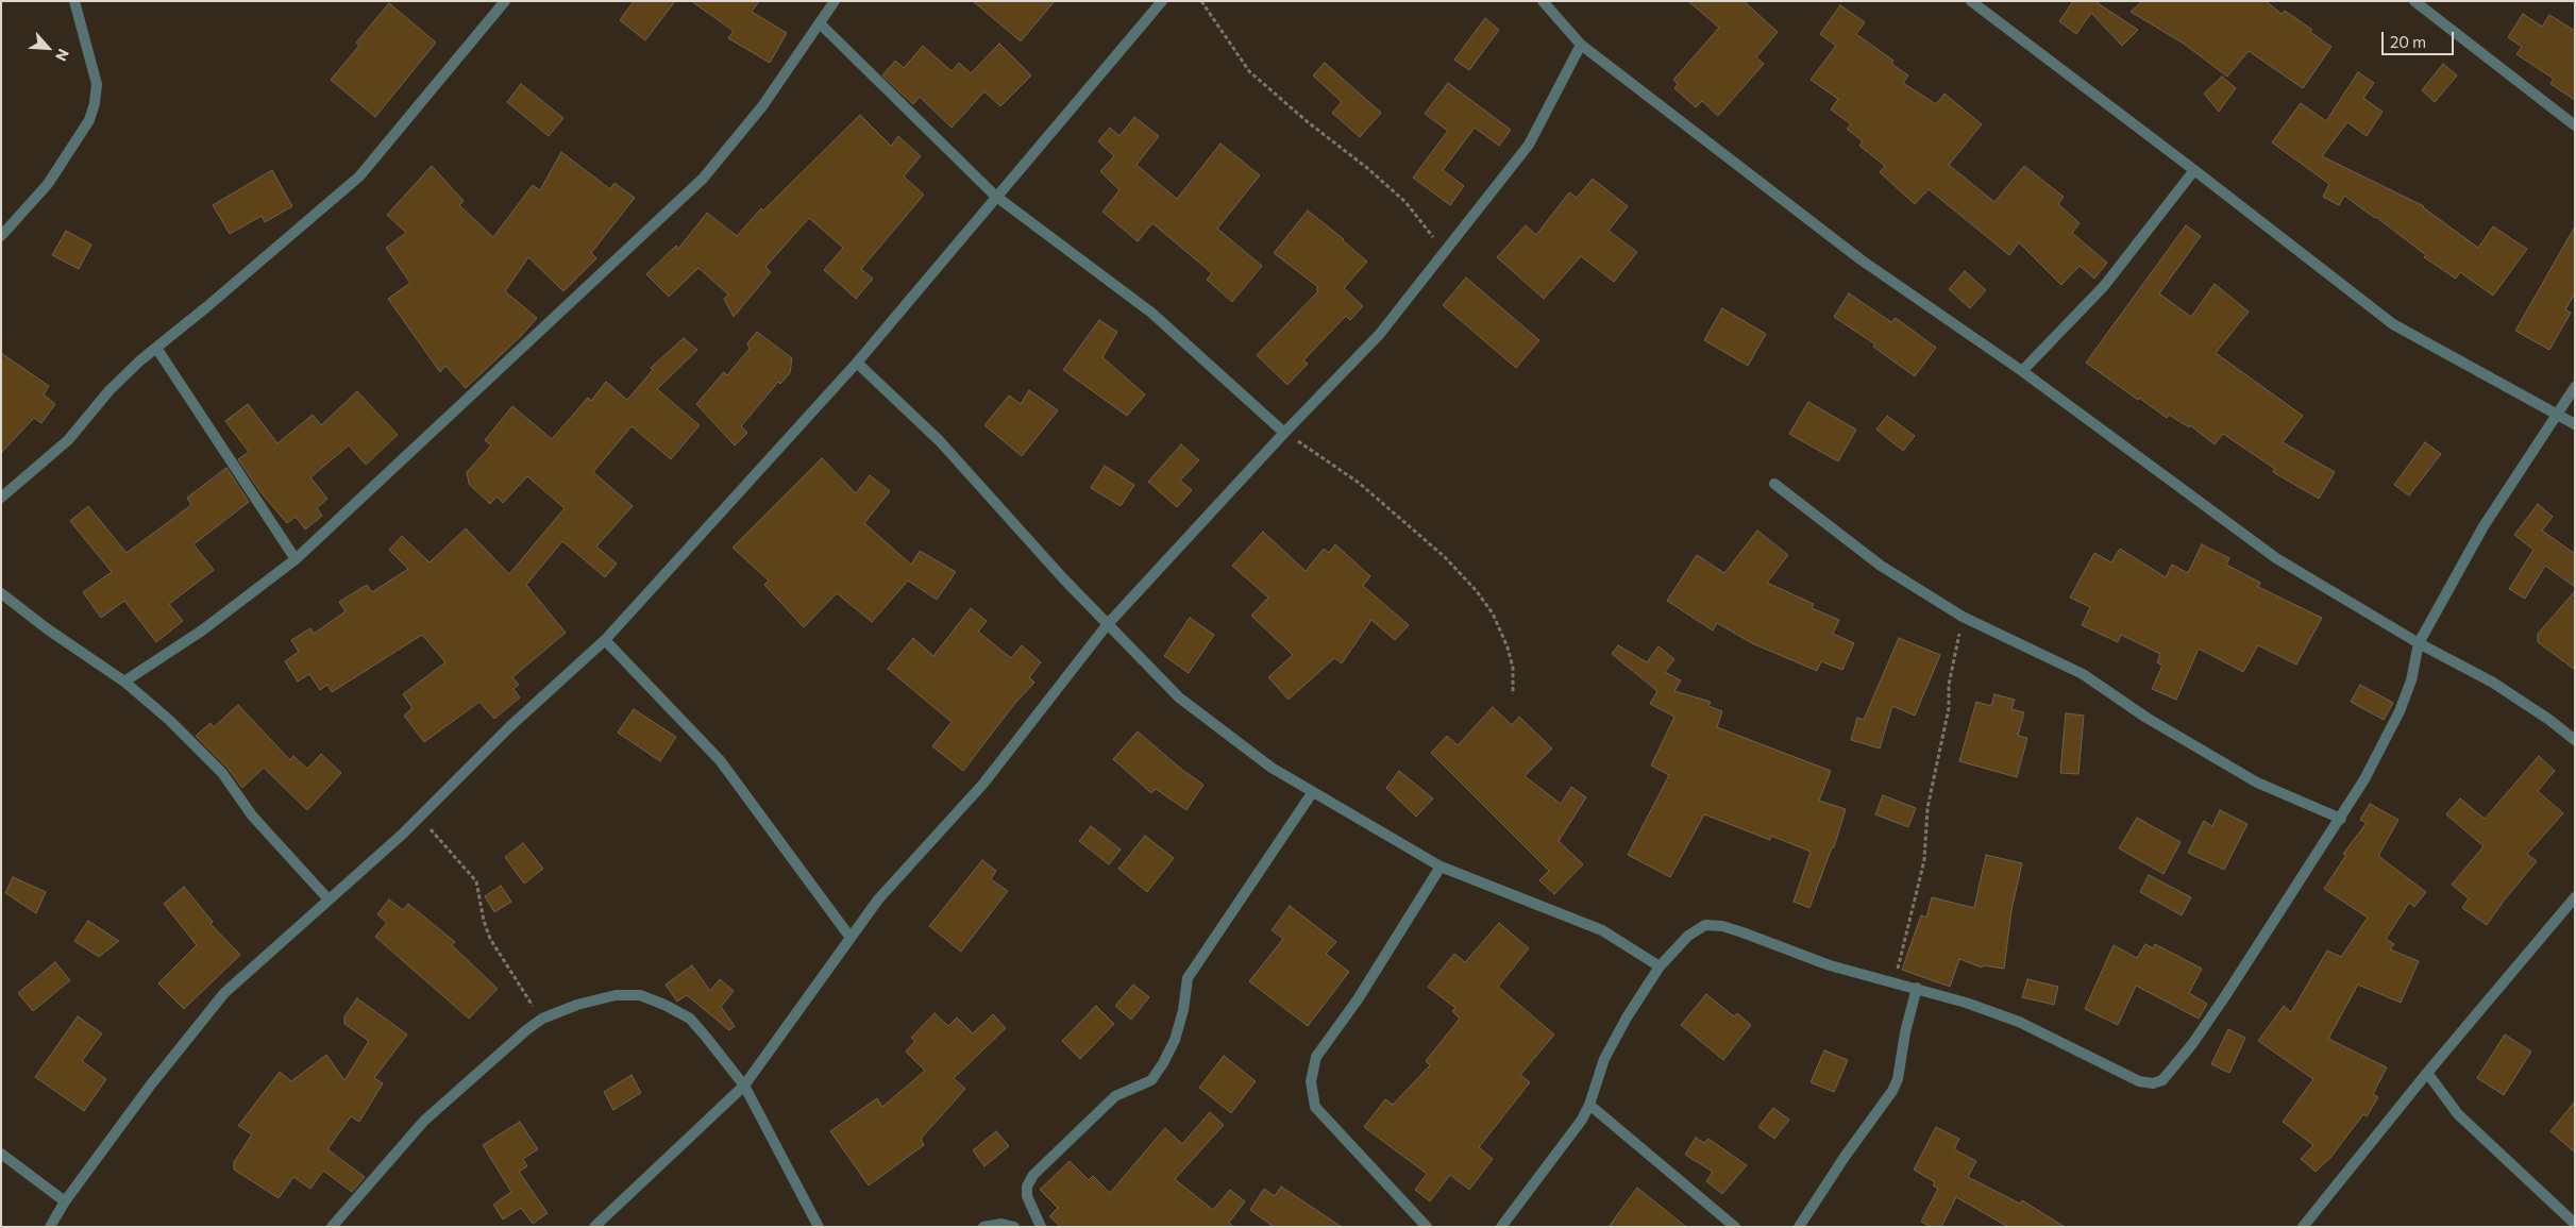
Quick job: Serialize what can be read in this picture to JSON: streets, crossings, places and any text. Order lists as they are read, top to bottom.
{
  "scale_bar": "20 m",
  "north": "bottom right"
}
